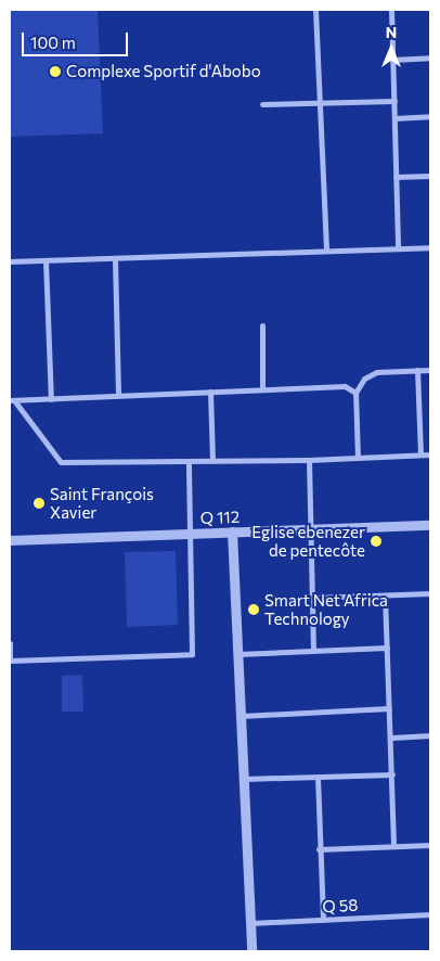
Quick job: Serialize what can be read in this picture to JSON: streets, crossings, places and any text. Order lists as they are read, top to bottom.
{
  "streets": {
    "street": ["Q 112", "Q 58"]
  },
  "places": [
    "Complexe Sportif d'Abobo",
    "Saint François Xavier",
    "Eglise ebenezer de pentecôte",
    "Smart Net Africa Technology"
  ],
  "scale_bar": "100 m",
  "north": "top"
}
